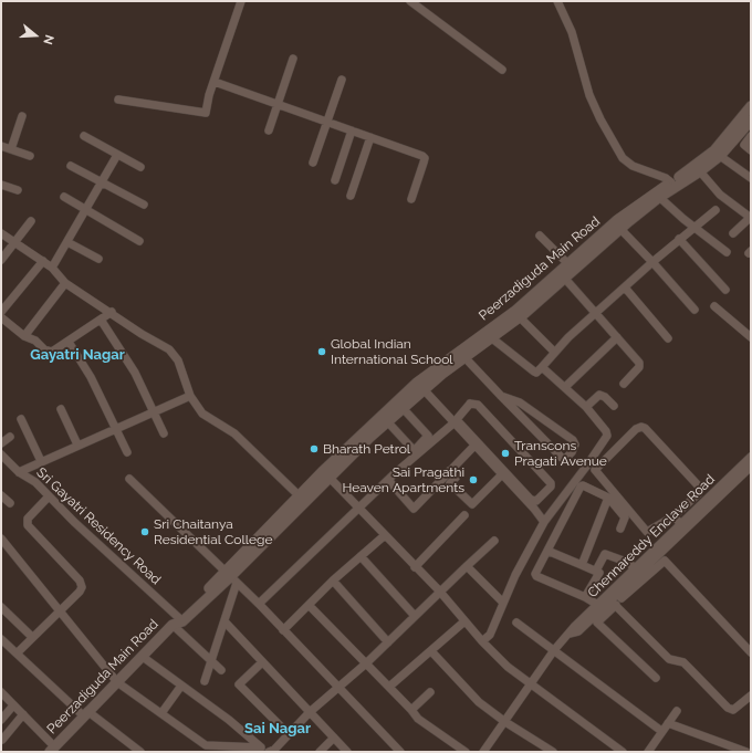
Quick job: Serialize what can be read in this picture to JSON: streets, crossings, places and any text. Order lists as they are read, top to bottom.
{
  "streets": {
    "street": ["Peerzadiguda Main Road", "Sri Gayatri Residency Road", "Chennareddy Enclave Road"]
  },
  "crossings": [
    ["Peerzadiguda Main Road", "Sri Gayatri Residency Road"]
  ],
  "districts": ["Gayatri Nagar", "Sai Nagar"],
  "places": [
    "Global Indian International School",
    "Bharath Petrol",
    "Transcons Pragati Avenue",
    "Sai Pragathi Heaven Apartments",
    "Sri Chaitanya Residential College"
  ],
  "north": "right"
}
